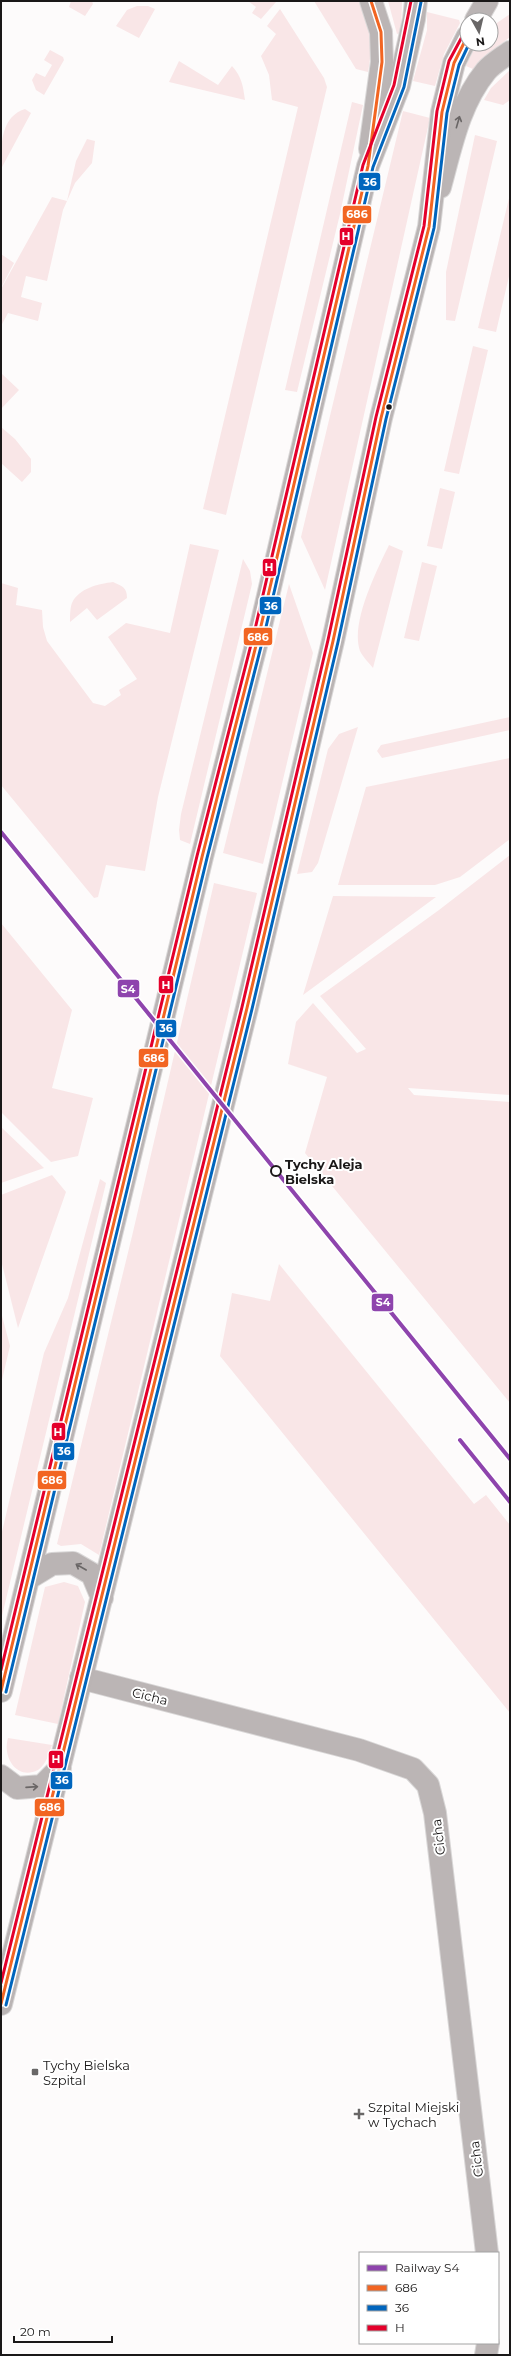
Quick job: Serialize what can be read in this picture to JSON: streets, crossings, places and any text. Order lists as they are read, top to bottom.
{
  "streets": {
    "street": ["Cicha"]
  },
  "places": {
    "other": ["Tychy Aleja Bielska"],
    "transit": ["Tychy Bielska Szpital"],
    "health": ["Szpital Miejski w Tychach"]
  },
  "lines": [
    "transit line 686",
    "transit line H",
    "transit line 36",
    "rail line S4"
  ],
  "legend": [
    "Railway S4",
    "686",
    "36",
    "H"
  ],
  "scale_bar": "20 m",
  "north": "bottom"
}
